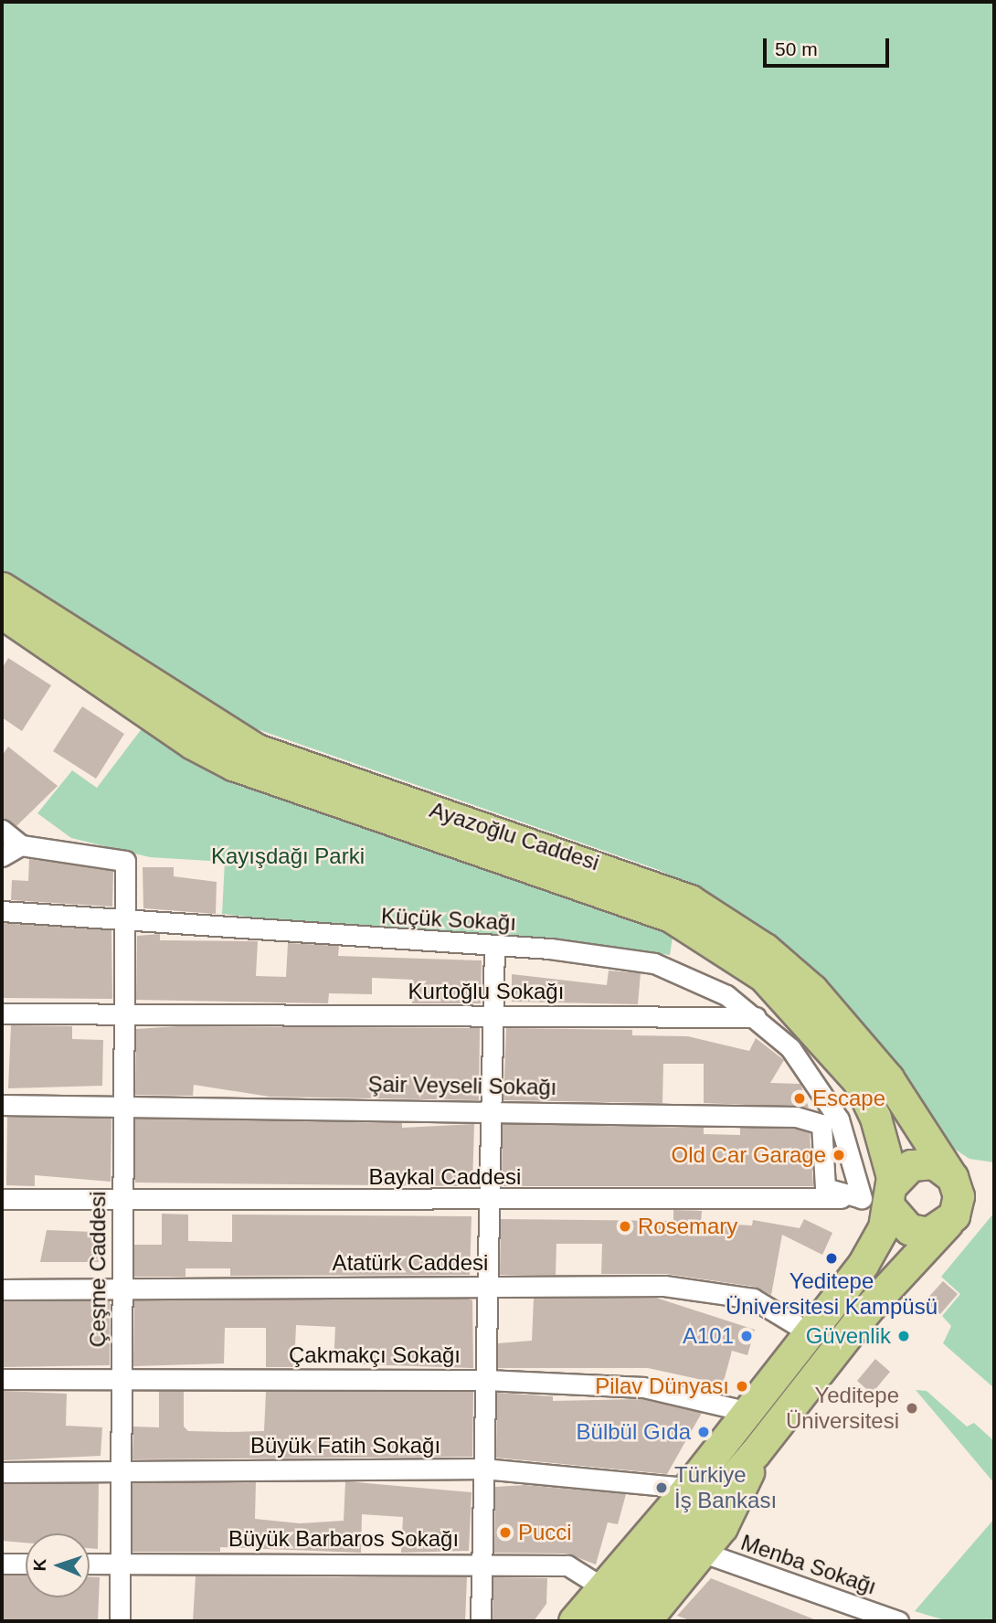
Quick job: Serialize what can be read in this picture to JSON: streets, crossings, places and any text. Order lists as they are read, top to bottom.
{
  "streets": {
    "main road": ["Ayazoğlu Caddesi"],
    "street": [
      "Küçük Sokağı",
      "Kurtoğlu Sokağı",
      "Şair Veyseli Sokağı",
      "Baykal Caddesi",
      "Atatürk Caddesi",
      "Çeşme Caddesi",
      "Çakmakçı Sokağı",
      "Büyük Fatih Sokağı",
      "Büyük Barbaros Sokağı",
      "Menba Sokağı"
    ]
  },
  "crossings": [
    ["Ayazoğlu Caddesi", "Şair Veyseli Sokağı"],
    ["Ayazoğlu Caddesi", "Baykal Caddesi"],
    ["Küçük Sokağı", "Kurtoğlu Sokağı"],
    ["Küçük Sokağı", "Çeşme Caddesi"],
    ["Kurtoğlu Sokağı", "Çeşme Caddesi"],
    ["Şair Veyseli Sokağı", "Baykal Caddesi"],
    ["Şair Veyseli Sokağı", "Çeşme Caddesi"],
    ["Baykal Caddesi", "Çeşme Caddesi"],
    ["Atatürk Caddesi", "Çeşme Caddesi"],
    ["Çeşme Caddesi", "Çakmakçı Sokağı"],
    ["Çeşme Caddesi", "Büyük Fatih Sokağı"],
    ["Çeşme Caddesi", "Büyük Barbaros Sokağı"]
  ],
  "parks": ["Kayışdağı Parki"],
  "places": [
    "Escape",
    "Old Car Garage",
    "Rosemary",
    "Yeditepe Üniversitesi Kampüsü",
    "A101",
    "Güvenlik",
    "Pilav Dünyası",
    "Yeditepe Üniversitesi",
    "Bülbül Gıda",
    "Türkiye İş Bankası",
    "Pucci"
  ],
  "scale_bar": "50 m",
  "north": "left"
}
